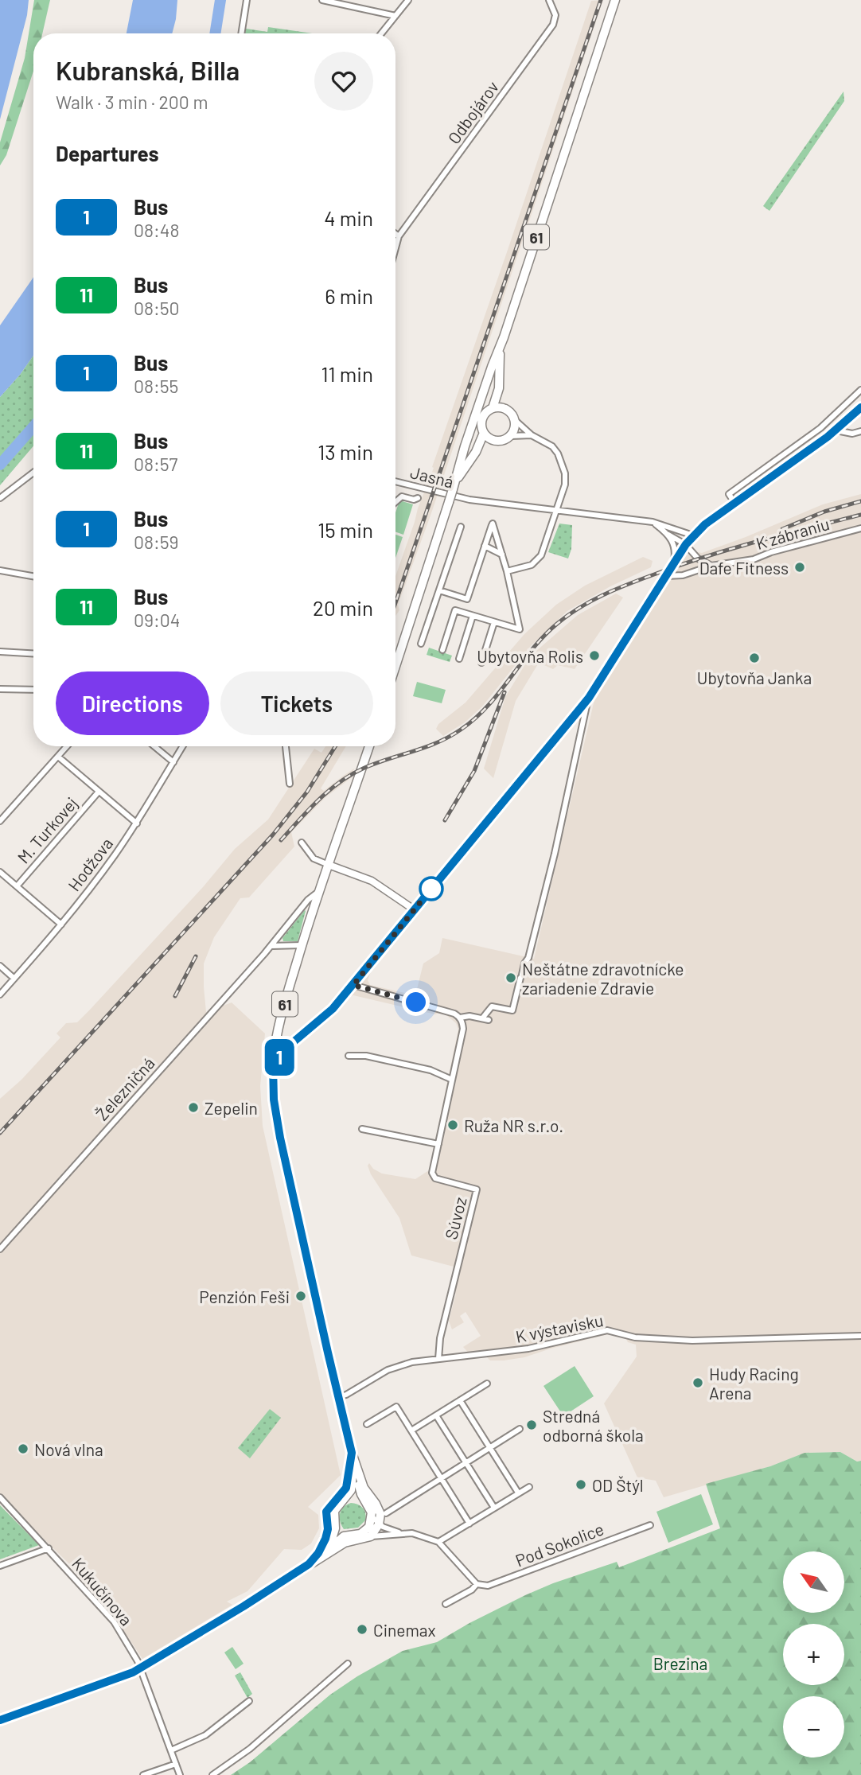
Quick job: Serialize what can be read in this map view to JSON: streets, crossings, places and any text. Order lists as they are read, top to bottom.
{
  "streets": {
    "main road": ["61"],
    "street": [
      "Odbojárov",
      "Jasná",
      "K zábraniu",
      "M. Turkovej",
      "Hodžova",
      "Železničná",
      "Súvoz",
      "K výstavisku",
      "Pod Sokolice",
      "Kukučínova"
    ]
  },
  "crossings": [
    ["61", "Železničná"],
    ["61", "K výstavisku"],
    ["61", "Kukučínova"],
    ["M. Turkovej", "Hodžova"],
    ["Súvoz", "K výstavisku"]
  ],
  "parks": ["Brezina"],
  "places": [
    "Dafe Fitness",
    "Ubytovňa Rolis",
    "Ubytovňa Janka",
    "Neštátne zdravotnícke zariadenie Zdravie",
    "Zepelin",
    "Ruža NR s.r.o.",
    "Penzión Feši",
    "Hudy Racing Arena",
    "Stredná odborná škola",
    "Nová vlna",
    "OD Štýl",
    "Cinemax"
  ],
  "lines": ["bus line 1"],
  "north": "top left",
  "page": {
    "on_map": "1",
    "heading": [
      ["Kubranská, Billa", "Walk · 3 min · 200 m"],
      "Departures"
    ],
    "list": [
      {
        "mark": "1",
        "name": "Bus",
        "note": "08:48",
        "value": "4 min"
      },
      {
        "mark": "11",
        "name": "Bus",
        "note": "08:50",
        "value": "6 min"
      },
      {
        "mark": "1",
        "name": "Bus",
        "note": "08:55",
        "value": "11 min"
      },
      {
        "mark": "11",
        "name": "Bus",
        "note": "08:57",
        "value": "13 min"
      },
      {
        "mark": "1",
        "name": "Bus",
        "note": "08:59",
        "value": "15 min"
      },
      {
        "mark": "11",
        "name": "Bus",
        "note": "09:04",
        "value": "20 min"
      }
    ],
    "buttons": ["Directions", "Tickets"],
    "map_buttons": ["+", "−"]
  }
}
